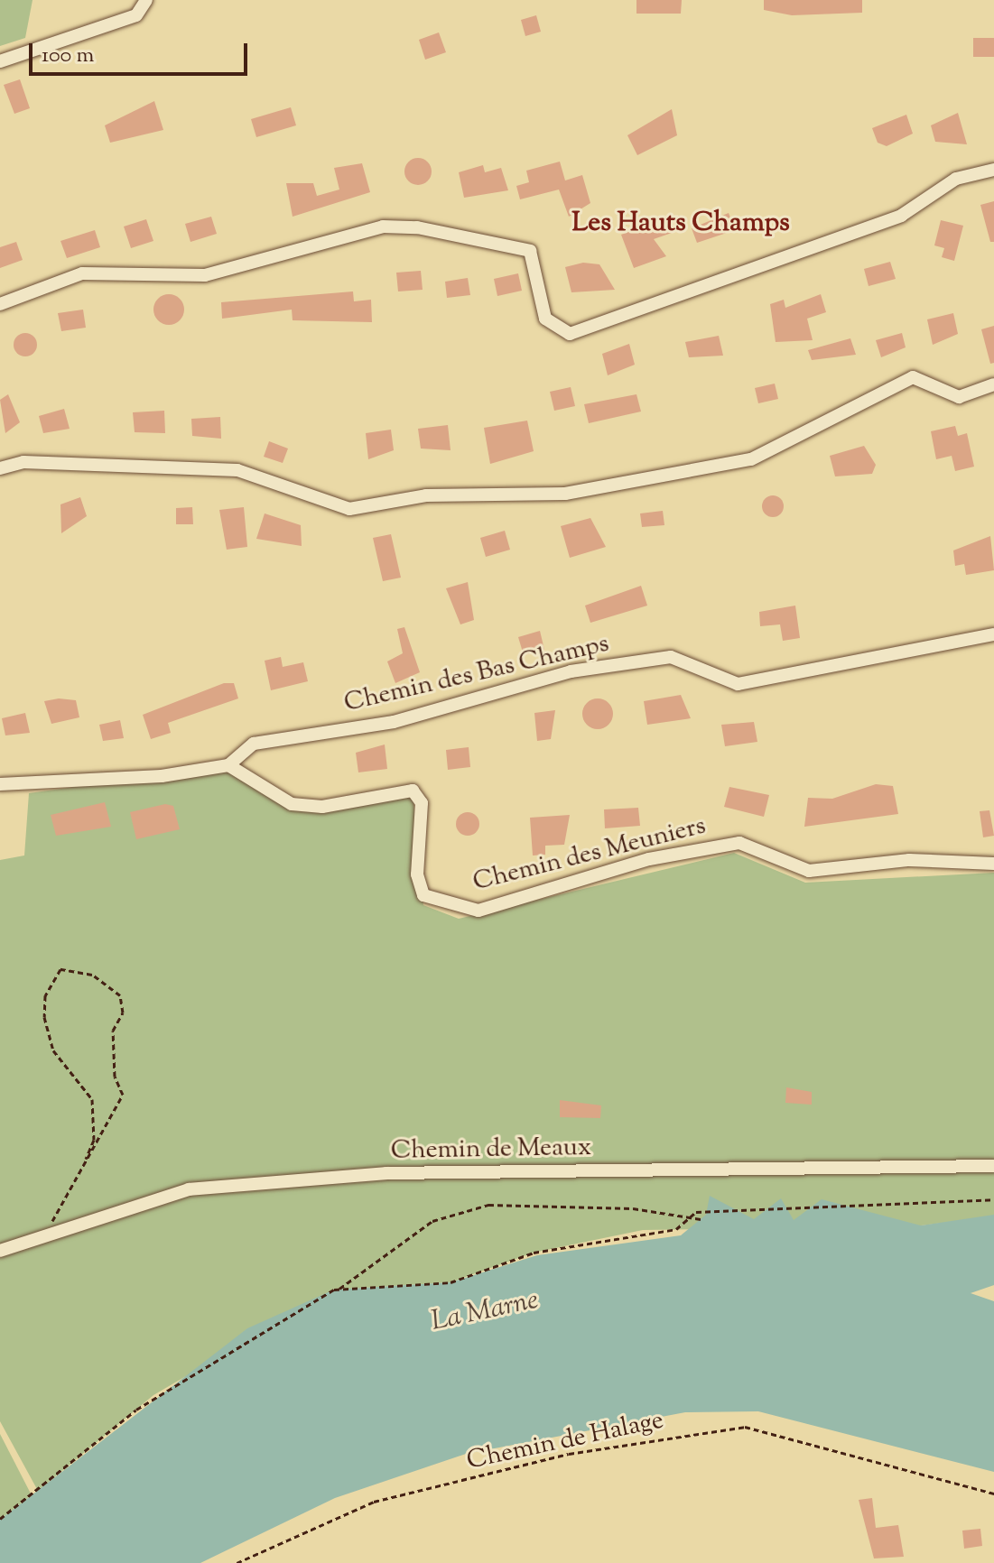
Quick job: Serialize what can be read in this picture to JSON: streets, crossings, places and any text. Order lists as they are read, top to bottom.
{
  "streets": {
    "street": ["Chemin des Bas Champs", "Chemin des Meuniers", "Chemin de Meaux"],
    "path": ["Chemin de Halage"]
  },
  "crossings": [
    ["Chemin des Bas Champs", "Chemin des Meuniers"]
  ],
  "districts": ["Les Hauts Champs"],
  "water": ["La Marne"],
  "scale_bar": "100 m"
}
